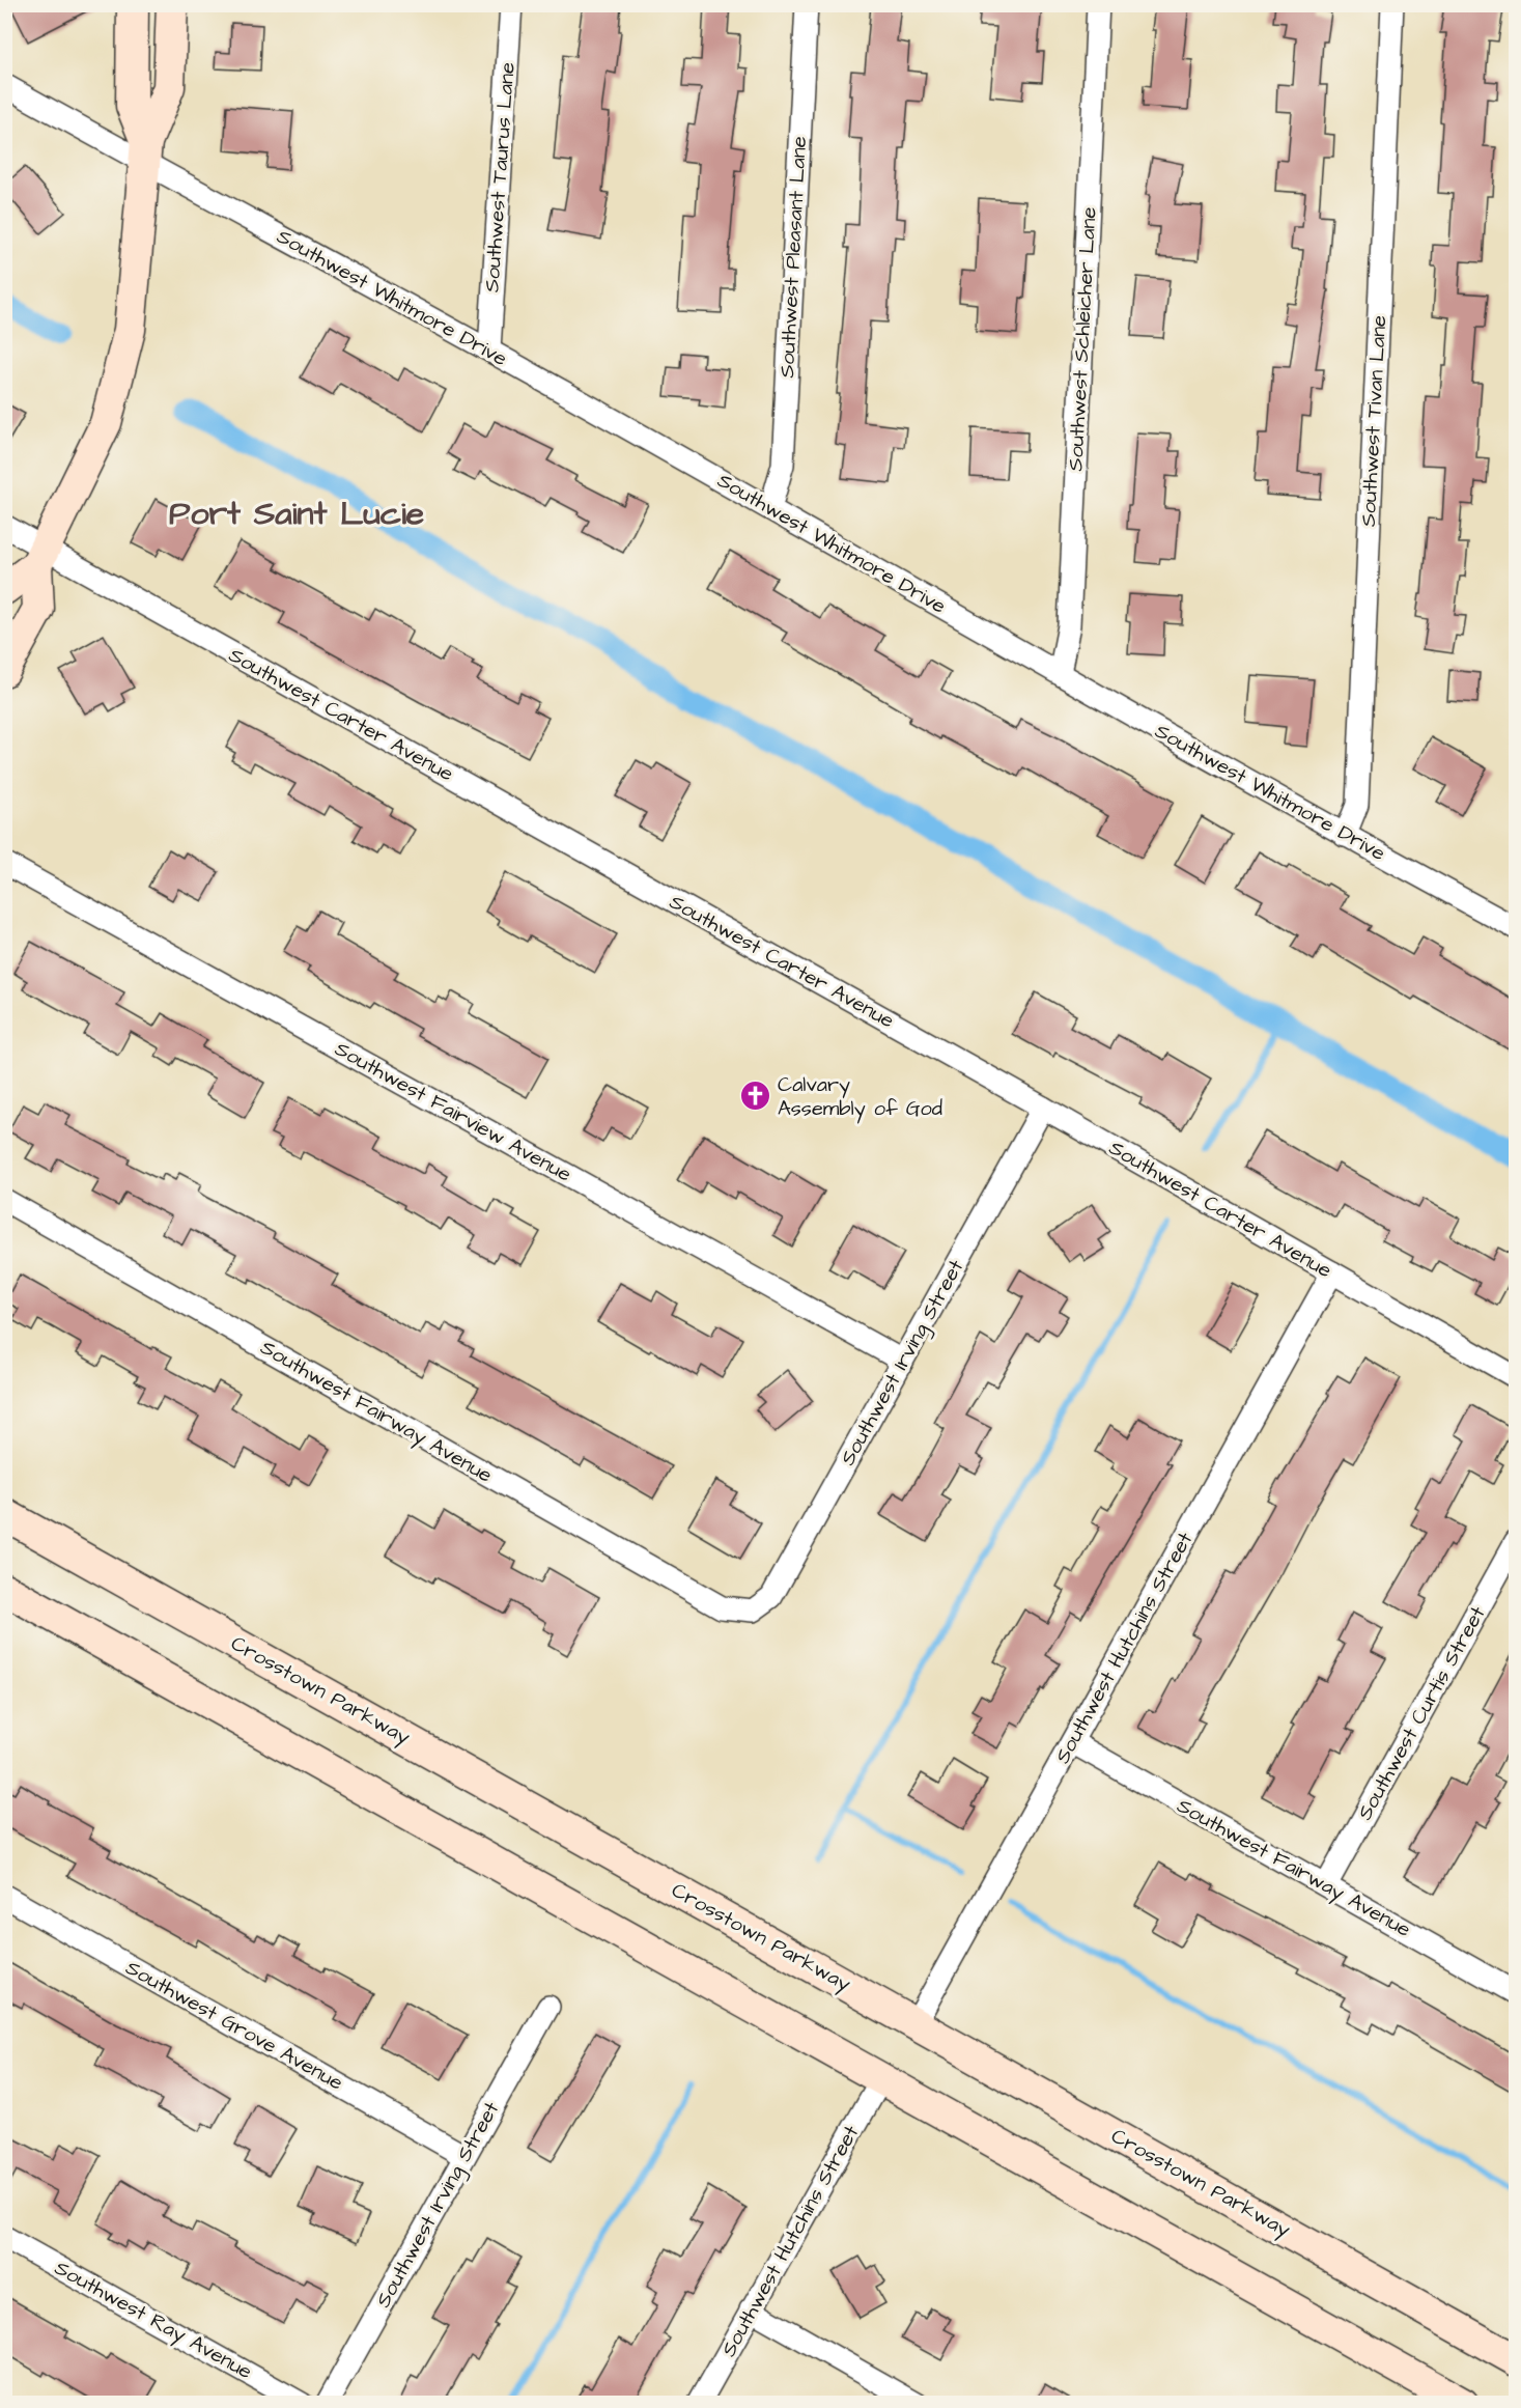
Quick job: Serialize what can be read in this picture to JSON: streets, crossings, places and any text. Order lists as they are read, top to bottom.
{
  "streets": {
    "main road": ["Crosstown Parkway"],
    "street": [
      "Southwest Taurus Lane",
      "Southwest Pleasant Lane",
      "Southwest Whitmore Drive",
      "Southwest Schleicher Lane",
      "Southwest Tivan Lane",
      "Southwest Carter Avenue",
      "Southwest Fairview Avenue",
      "Southwest Irving Street",
      "Southwest Fairway Avenue",
      "Southwest Hutchins Street",
      "Southwest Curtis Street",
      "Southwest Grove Avenue",
      "Southwest Ray Avenue"
    ]
  },
  "crossings": [
    ["Southwest Taurus Lane", "Southwest Whitmore Drive"],
    ["Southwest Pleasant Lane", "Southwest Whitmore Drive"],
    ["Southwest Whitmore Drive", "Southwest Schleicher Lane"],
    ["Southwest Whitmore Drive", "Southwest Tivan Lane"],
    ["Southwest Carter Avenue", "Southwest Irving Street"],
    ["Southwest Carter Avenue", "Southwest Hutchins Street"],
    ["Southwest Fairview Avenue", "Southwest Irving Street"],
    ["Southwest Irving Street", "Southwest Fairway Avenue"],
    ["Southwest Irving Street", "Southwest Grove Avenue"],
    ["Southwest Fairway Avenue", "Southwest Hutchins Street"],
    ["Southwest Fairway Avenue", "Southwest Curtis Street"],
    ["Southwest Hutchins Street", "Crosstown Parkway"]
  ],
  "districts": ["Port Saint Lucie"],
  "places": {
    "church": ["Calvary Assembly of God"]
  }
}
